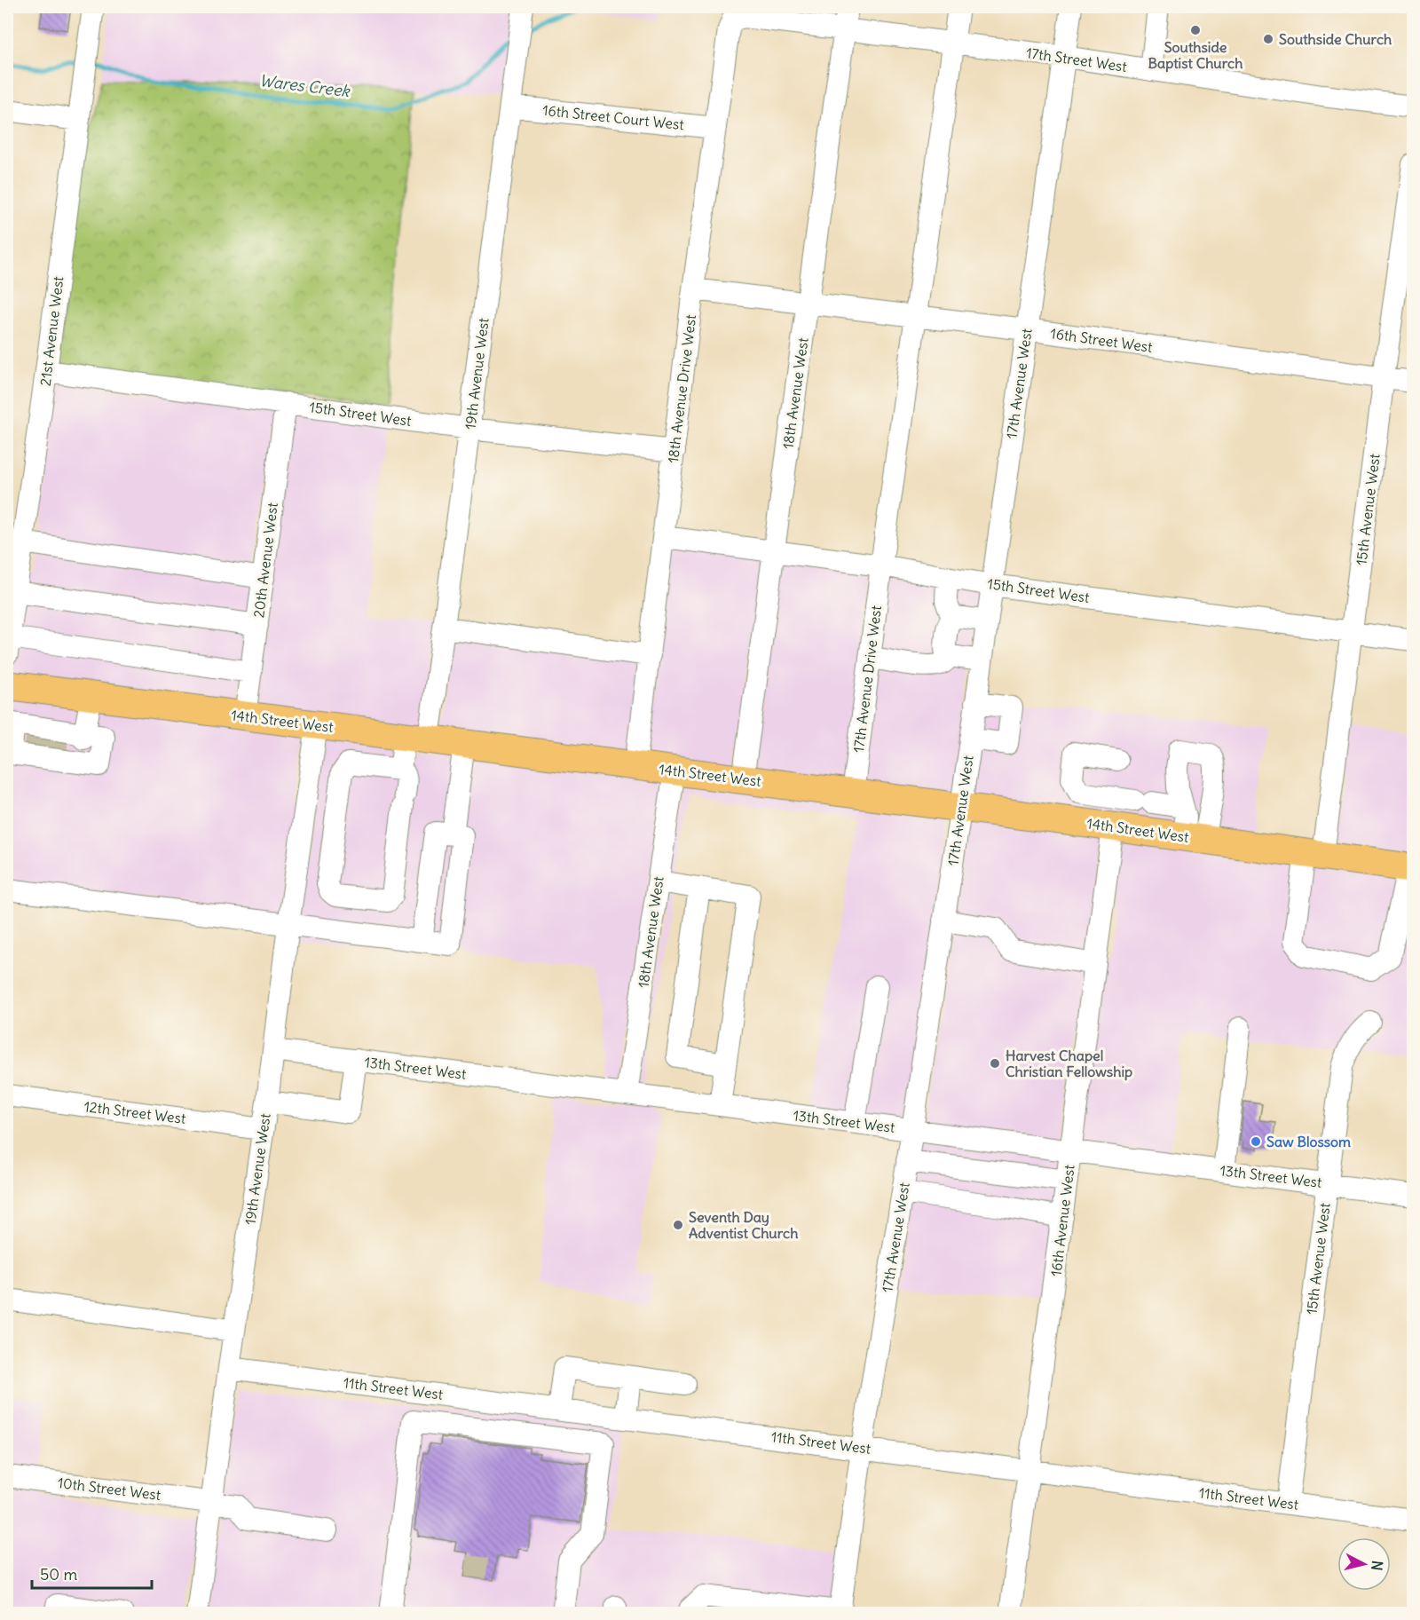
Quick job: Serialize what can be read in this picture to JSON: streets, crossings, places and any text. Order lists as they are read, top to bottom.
{
  "streets": {
    "main road": ["14th Street West"],
    "street": [
      "17th Street West",
      "16th Street Court West",
      "21st Avenue West",
      "16th Street West",
      "19th Avenue West",
      "17th Avenue West",
      "18th Avenue Drive West",
      "18th Avenue West",
      "15th Street West",
      "15th Avenue West",
      "20th Avenue West",
      "17th Avenue Drive West",
      "13th Street West",
      "12th Street West",
      "16th Avenue West",
      "11th Street West",
      "10th Street West"
    ]
  },
  "crossings": [
    ["17th Street West", "17th Avenue West"],
    ["17th Street West", "18th Avenue Drive West"],
    ["17th Street West", "18th Avenue West"],
    ["17th Street West", "17th Avenue Drive West"],
    ["16th Street Court West", "19th Avenue West"],
    ["16th Street Court West", "18th Avenue Drive West"],
    ["21st Avenue West", "15th Street West"],
    ["16th Street West", "17th Avenue West"],
    ["16th Street West", "18th Avenue Drive West"],
    ["16th Street West", "18th Avenue West"],
    ["16th Street West", "15th Avenue West"],
    ["16th Street West", "17th Avenue Drive West"],
    ["19th Avenue West", "15th Street West"],
    ["19th Avenue West", "14th Street West"],
    ["19th Avenue West", "13th Street West"],
    ["19th Avenue West", "12th Street West"],
    ["19th Avenue West", "11th Street West"],
    ["19th Avenue West", "10th Street West"],
    ["17th Avenue West", "15th Street West"],
    ["17th Avenue West", "14th Street West"],
    ["17th Avenue West", "13th Street West"],
    ["17th Avenue West", "11th Street West"],
    ["18th Avenue Drive West", "15th Street West"],
    ["18th Avenue Drive West", "14th Street West"],
    ["18th Avenue West", "15th Street West"],
    ["18th Avenue West", "14th Street West"],
    ["18th Avenue West", "13th Street West"],
    ["15th Street West", "15th Avenue West"],
    ["15th Street West", "20th Avenue West"],
    ["15th Street West", "17th Avenue Drive West"],
    ["15th Avenue West", "14th Street West"],
    ["15th Avenue West", "13th Street West"],
    ["15th Avenue West", "11th Street West"],
    ["20th Avenue West", "14th Street West"],
    ["17th Avenue Drive West", "14th Street West"],
    ["14th Street West", "16th Avenue West"],
    ["13th Street West", "16th Avenue West"],
    ["16th Avenue West", "11th Street West"]
  ],
  "water": ["Wares Creek"],
  "places": [
    "Southside Baptist Church",
    "Southside Church",
    "Harvest Chapel Christian Fellowship",
    "Saw Blossom",
    "Seventh Day Adventist Church"
  ],
  "scale_bar": "50 m",
  "north": "right"
}
